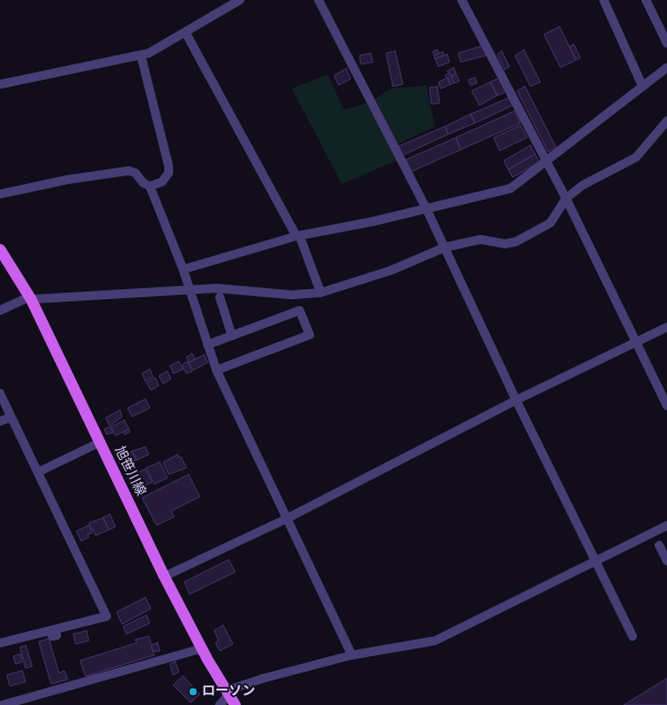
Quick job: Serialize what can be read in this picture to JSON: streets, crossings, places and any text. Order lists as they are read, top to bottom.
{
  "streets": {
    "main road": ["旭笹川線"]
  },
  "places": ["ローソン"]
}
